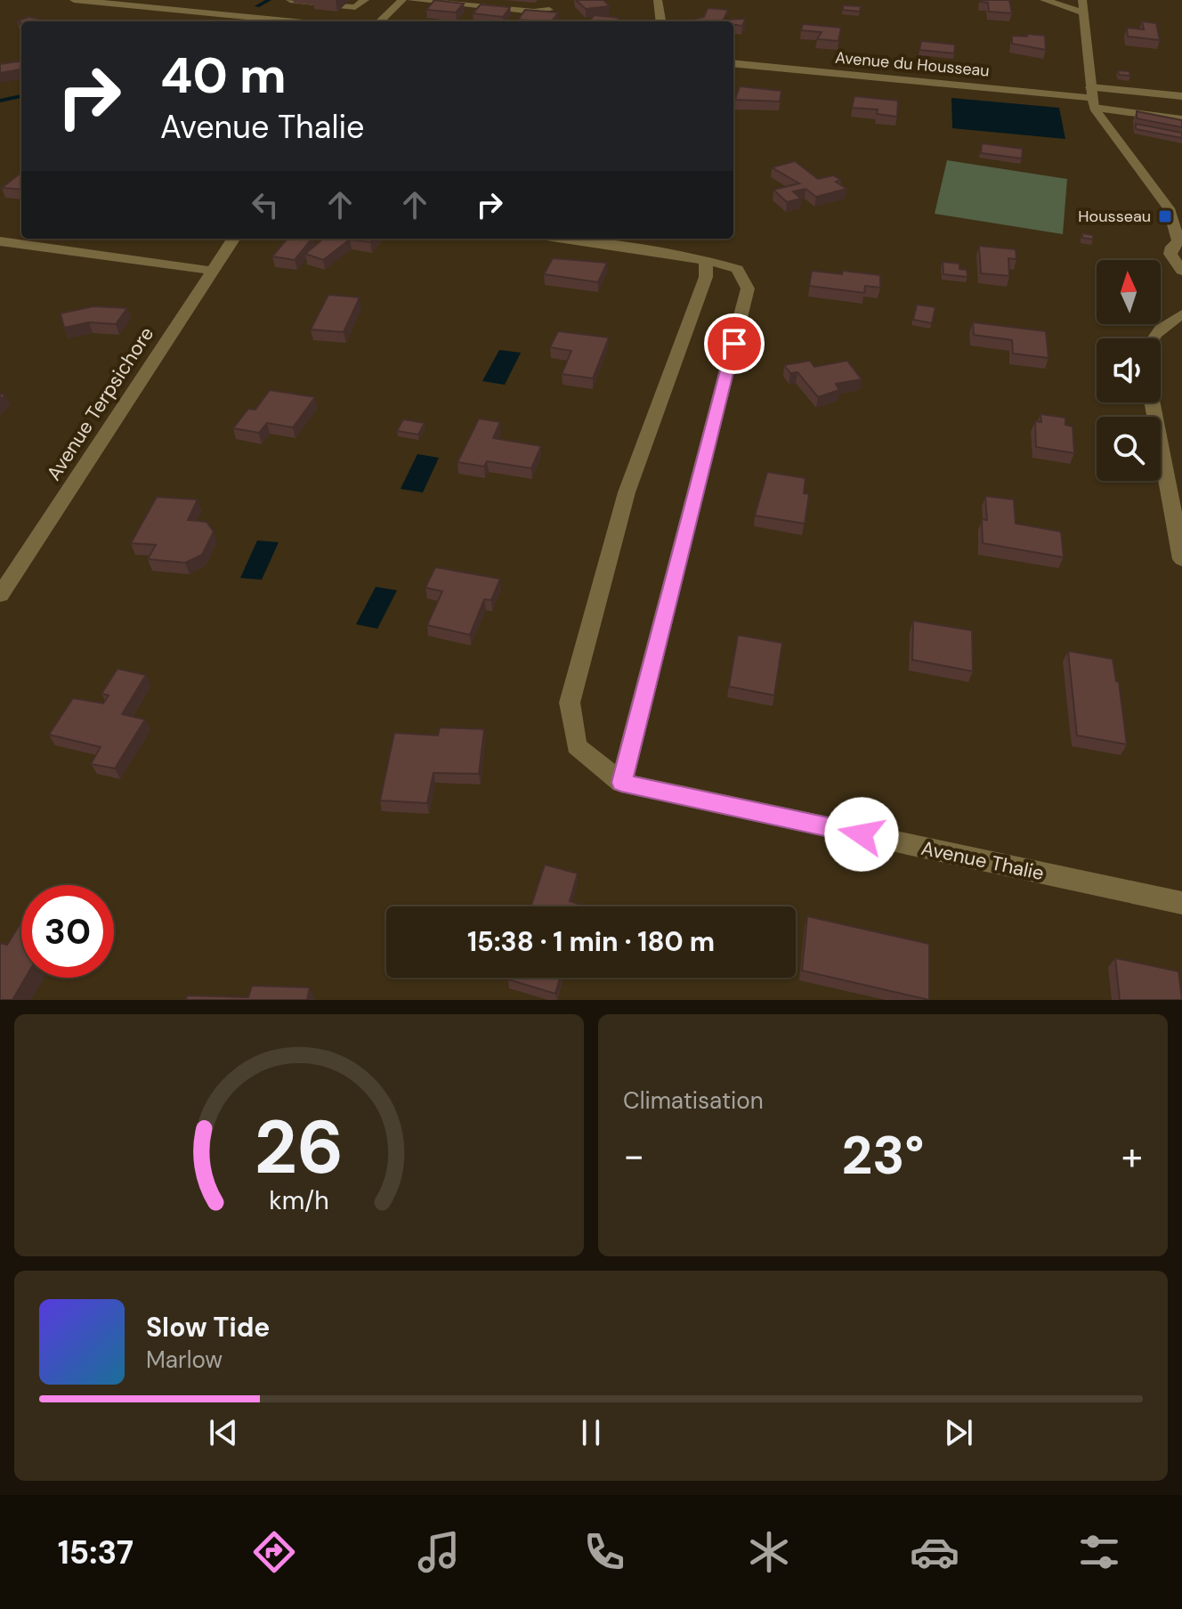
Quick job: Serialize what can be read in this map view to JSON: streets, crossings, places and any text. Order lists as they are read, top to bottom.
{
  "streets": {
    "street": ["Avenue du Housseau", "Avenue Terpsichore", "Avenue Thalie"]
  },
  "places": {
    "transit": ["Housseau"]
  },
  "north": "top",
  "page": {
    "turn": ["40 m", "Avenue Thalie"],
    "limit": "30",
    "trip": "15:38 · 1 min · 180 m",
    "tile": "Climatisation",
    "heat": ["−", "23°", "+"],
    "song": ["Slow Tide", "Marlow"],
    "tabs": "15:37",
    "gauge": ["26", "km/h"]
  }
}
